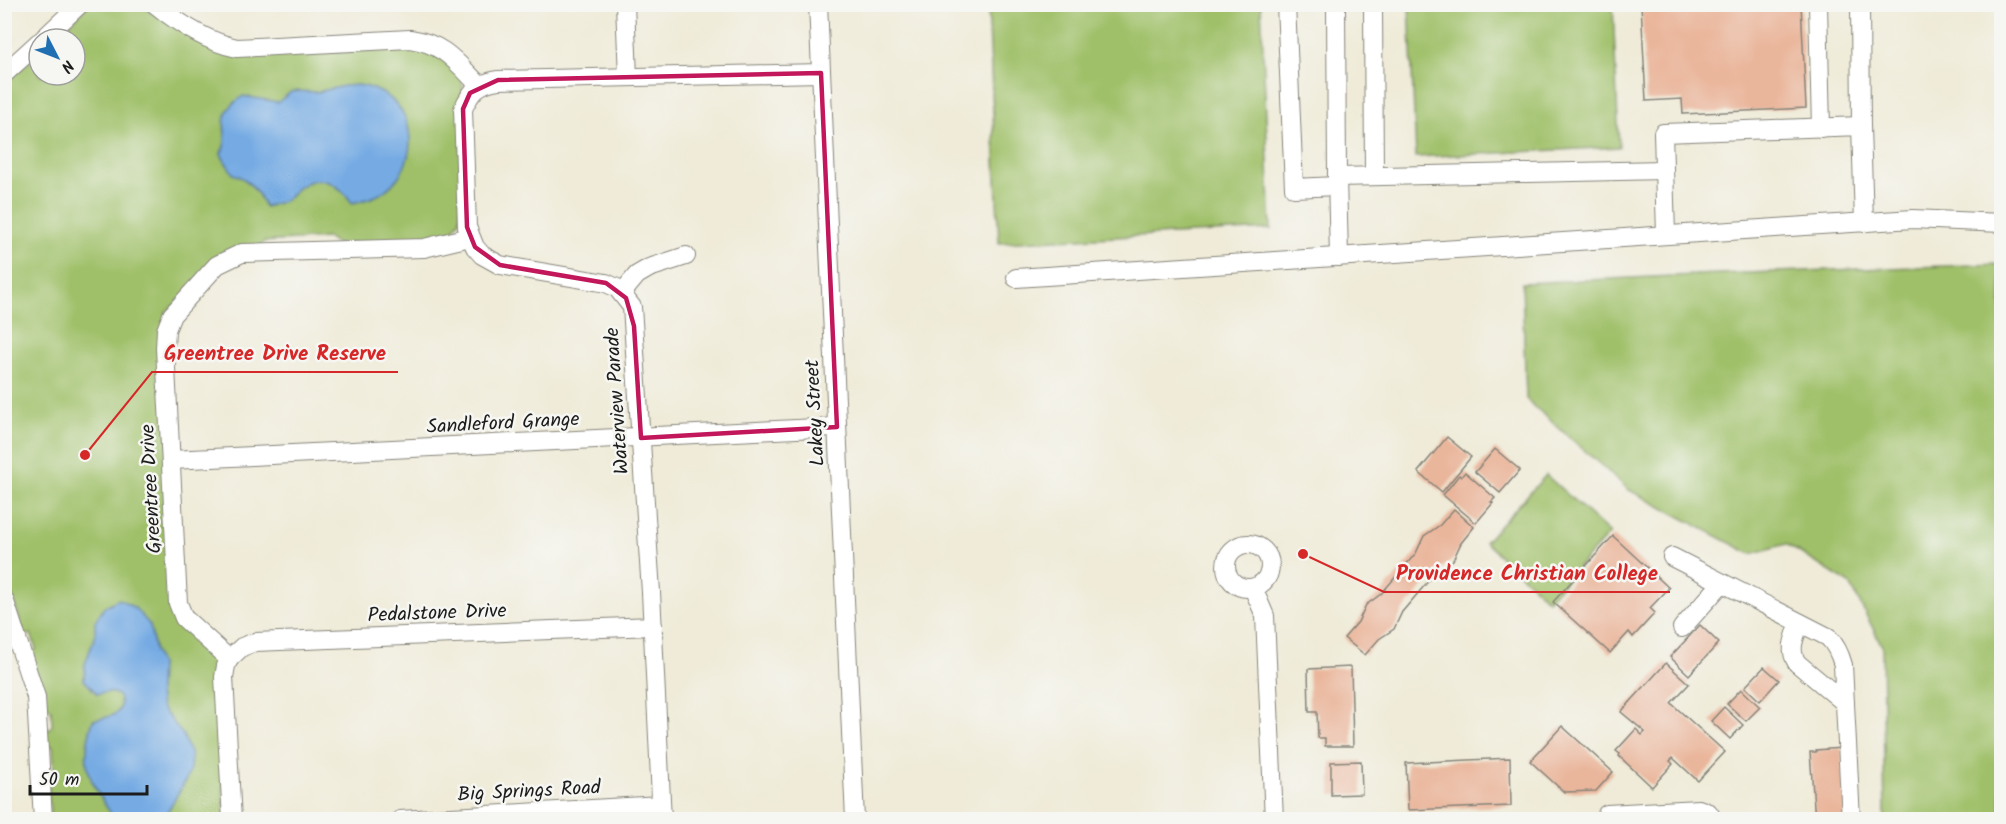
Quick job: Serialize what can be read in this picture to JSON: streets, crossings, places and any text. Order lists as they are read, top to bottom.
{
  "streets": {
    "street": [
      "Waterview Parade",
      "Lakey Street",
      "Sandleford Grange",
      "Greentree Drive",
      "Pedalstone Drive",
      "Big Springs Road"
    ]
  },
  "crossings": [
    ["Waterview Parade", "Sandleford Grange"],
    ["Waterview Parade", "Pedalstone Drive"],
    ["Waterview Parade", "Big Springs Road"],
    ["Lakey Street", "Sandleford Grange"],
    ["Sandleford Grange", "Greentree Drive"],
    ["Greentree Drive", "Pedalstone Drive"]
  ],
  "places": ["Greentree Drive Reserve", "Providence Christian College"],
  "scale_bar": "50 m",
  "north": "bottom right"
}
